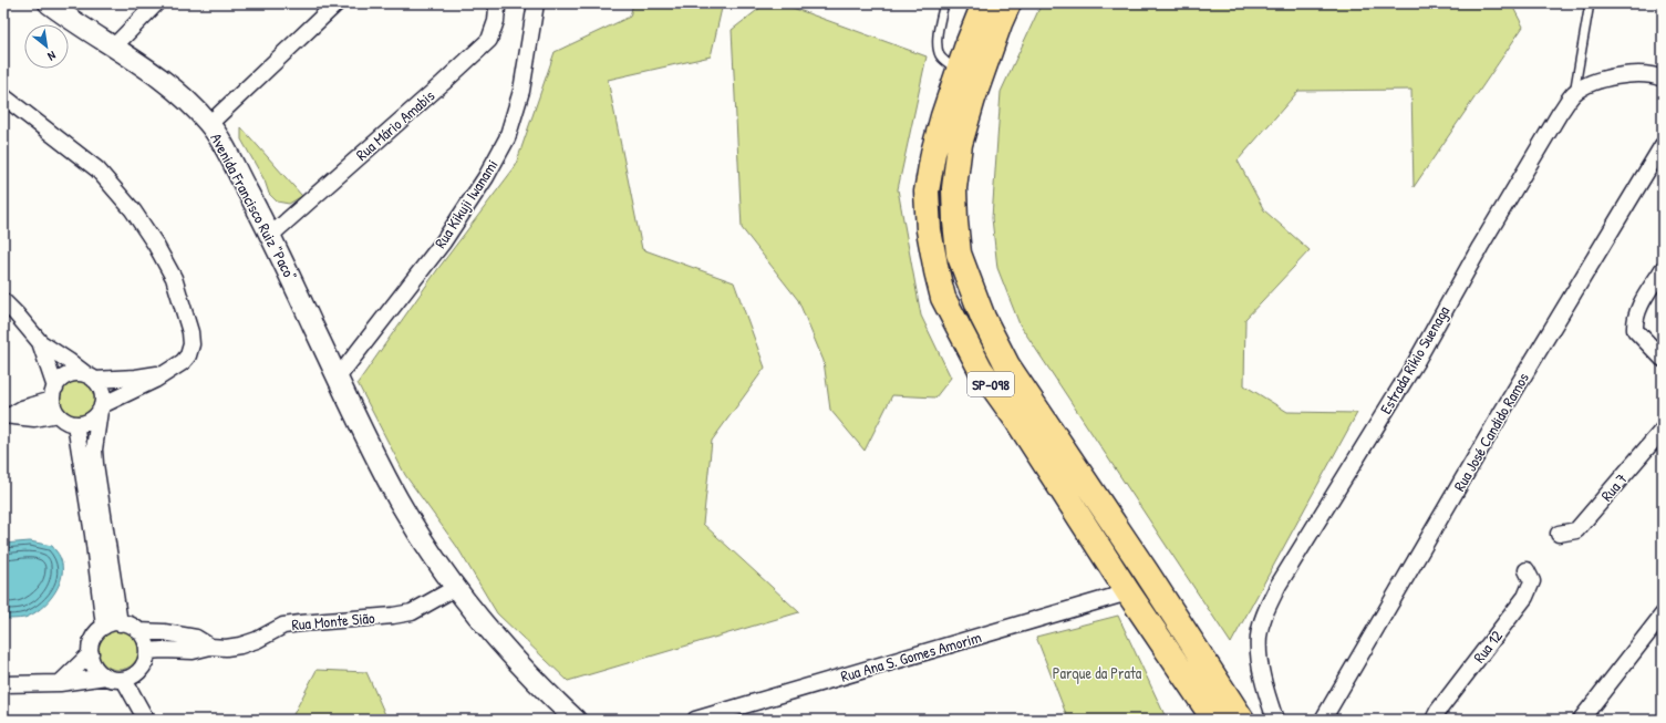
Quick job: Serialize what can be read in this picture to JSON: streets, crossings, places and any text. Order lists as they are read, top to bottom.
{
  "streets": {
    "main road": ["SP-098"],
    "street": [
      "Rua Mário Amabis",
      "Rua Kikuji Iwanami",
      "Avenida Francisco Ruiz \"Paco\"",
      "Estrada Rikio Suenaga",
      "Rua José Candido Ramos",
      "Rua 7",
      "Rua Monte Sião",
      "Rua 12",
      "Rua Ana S. Gomes Amorim"
    ]
  },
  "crossings": [
    ["Rua Mário Amabis", "Avenida Francisco Ruiz \"Paco\""],
    ["Rua Kikuji Iwanami", "Avenida Francisco Ruiz \"Paco\""],
    ["Avenida Francisco Ruiz \"Paco\"", "Rua Monte Sião"],
    ["SP-098", "Rua Ana S. Gomes Amorim"]
  ],
  "parks": ["Parque da Prata"],
  "north": "bottom right"
}
